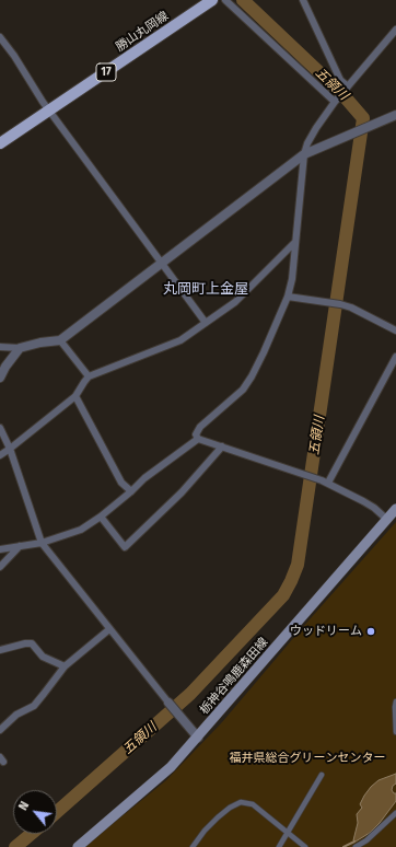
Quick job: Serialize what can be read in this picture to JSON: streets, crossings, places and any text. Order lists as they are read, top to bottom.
{
  "streets": {
    "main road": ["勝山丸岡線", "17", "栃神谷鳴鹿森田線"]
  },
  "districts": ["丸岡町上金屋"],
  "water": ["五領川"],
  "parks": ["福井県総合グリーンセンター"],
  "places": ["ウッドリーム"],
  "north": "top left"
}
